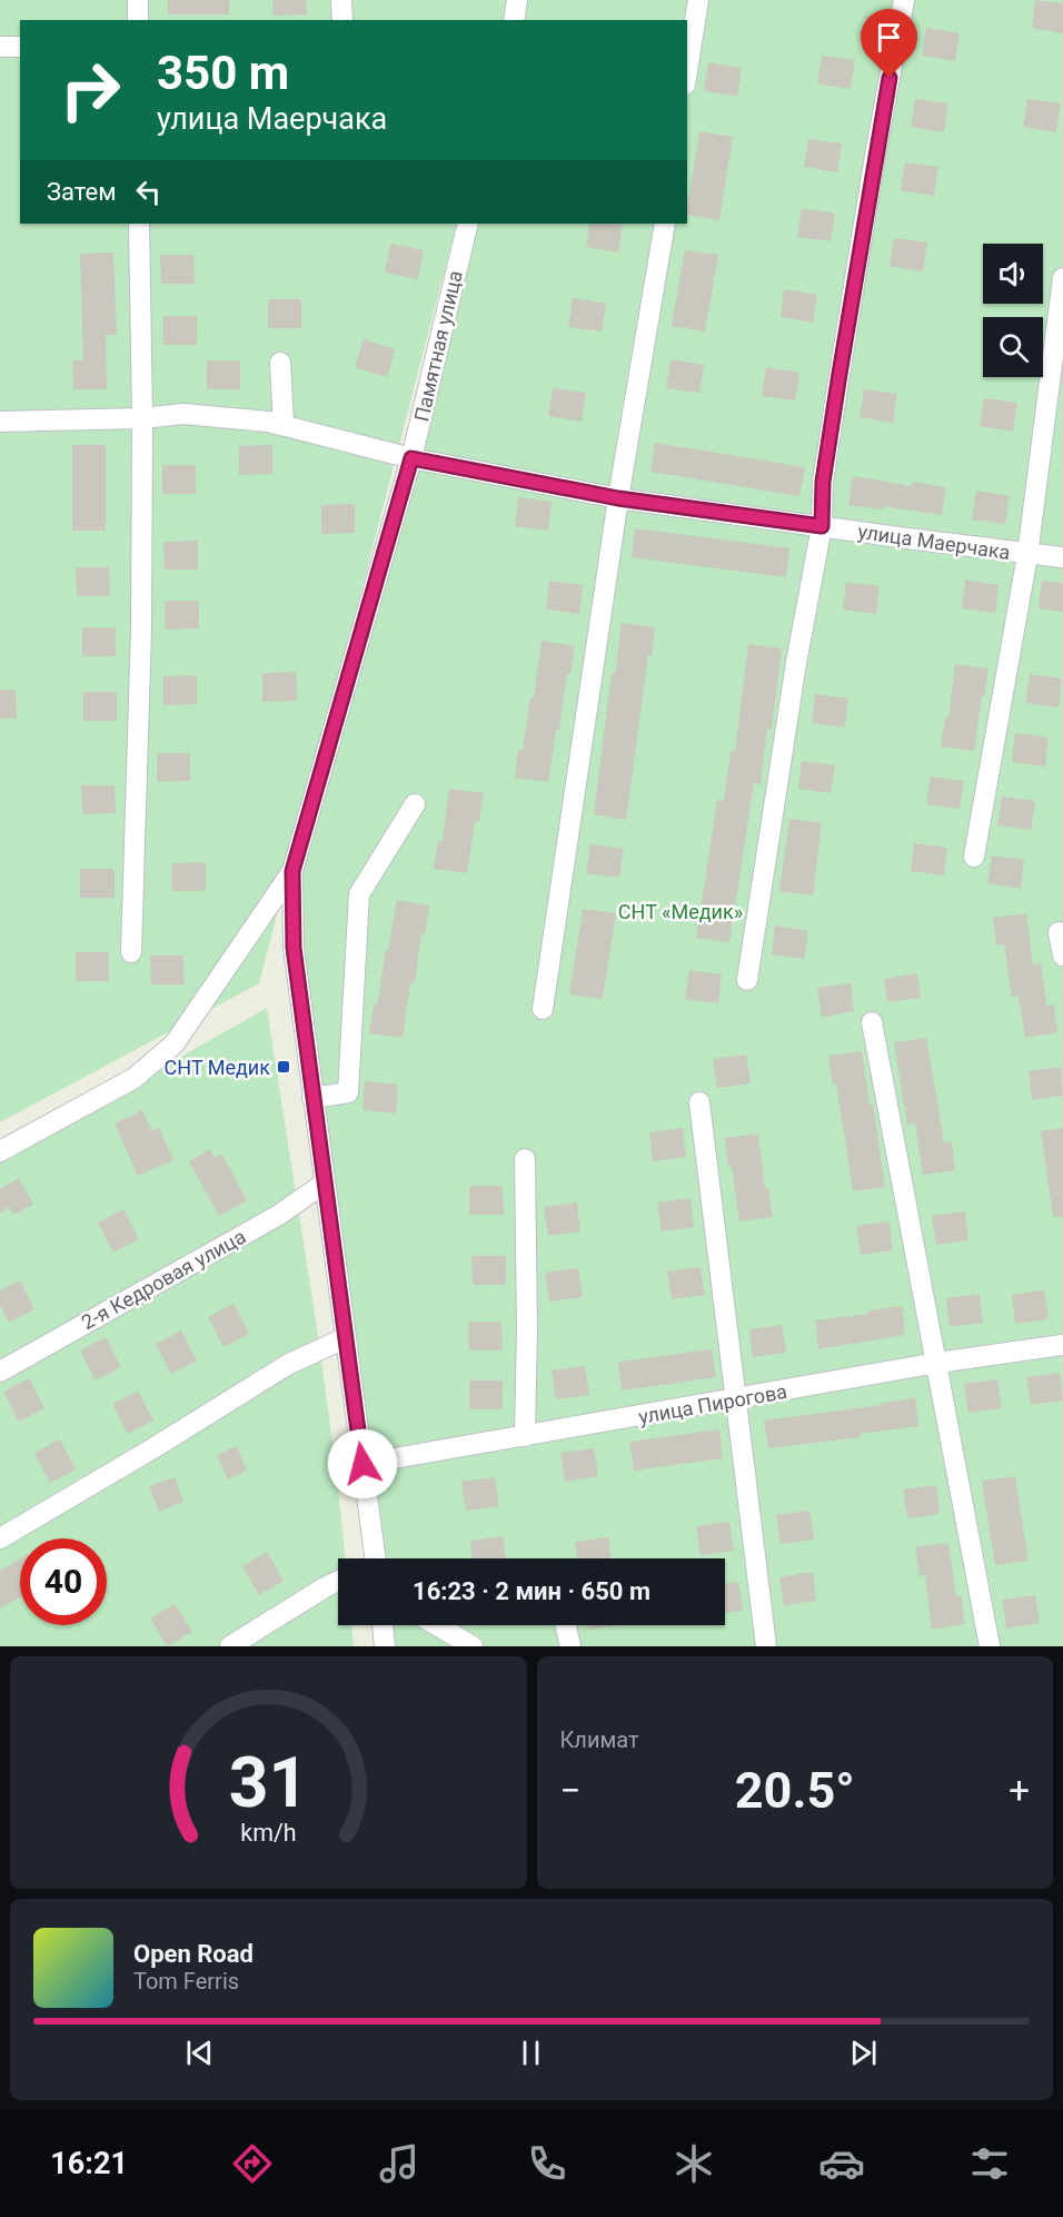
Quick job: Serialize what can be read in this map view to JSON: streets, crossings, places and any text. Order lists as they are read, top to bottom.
{
  "streets": {
    "street": [
      "Памятная улица",
      "улица Маерчака",
      "2-я Кедровая улица",
      "улица Пирогова"
    ]
  },
  "crossings": [
    ["Памятная улица", "улица Маерчака"],
    ["Памятная улица", "2-я Кедровая улица"],
    ["Памятная улица", "улица Пирогова"]
  ],
  "parks": ["СНТ «Медик»"],
  "places": {
    "transit": ["СНТ Медик"]
  },
  "page": {
    "turn": ["350 m", "улица Маерчака"],
    "then": "Затем",
    "limit": "40",
    "trip": "16:23 · 2 мин · 650 m",
    "tile": "Климат",
    "heat": ["−", "20.5°", "+"],
    "song": ["Open Road", "Tom Ferris"],
    "tabs": "16:21",
    "gauge": ["31", "km/h"]
  }
}
